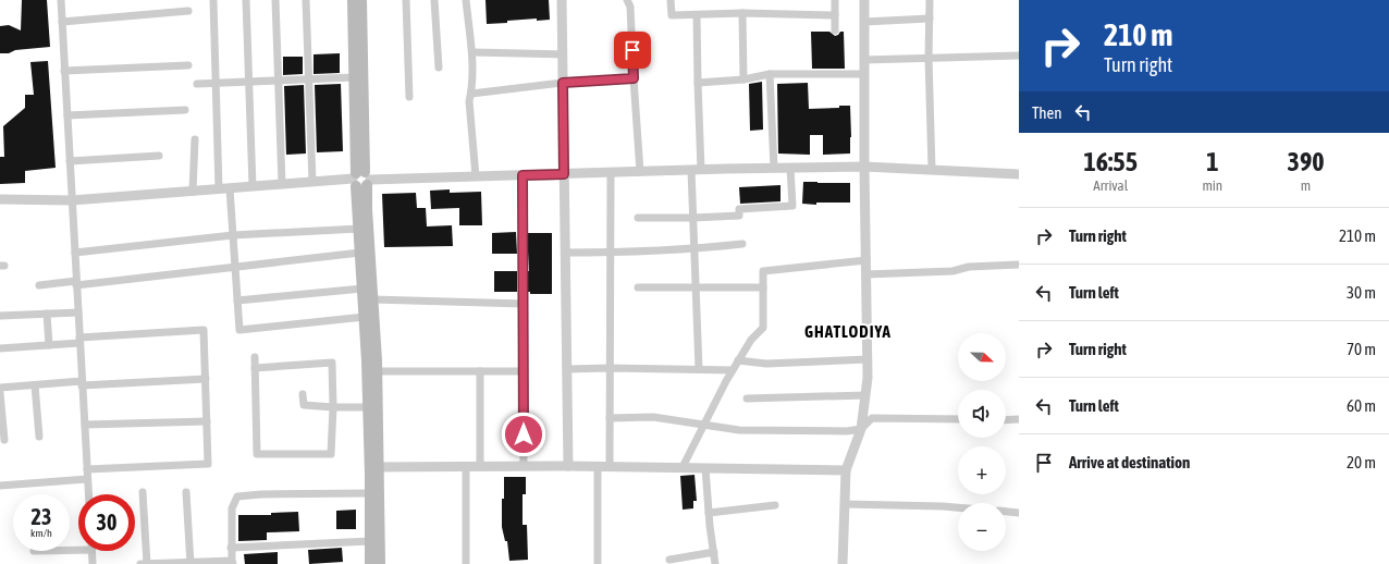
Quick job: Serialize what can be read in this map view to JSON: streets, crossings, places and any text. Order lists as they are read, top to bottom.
{
  "districts": ["GHATLODIYA"],
  "north": "right",
  "page": {
    "turn": ["210 m", "Turn right"],
    "then": "Then",
    "eta": [
      "16:55",
      "Arrival",
      "1",
      "min",
      "390",
      "m"
    ],
    "list": [
      {
        "name": "Turn right",
        "value": "210 m"
      },
      {
        "name": "Turn left",
        "value": "30 m"
      },
      {
        "name": "Turn right",
        "value": "70 m"
      },
      {
        "name": "Turn left",
        "value": "60 m"
      },
      {
        "name": "Arrive at destination",
        "value": "20 m"
      }
    ],
    "map_buttons": ["+", "−"],
    "speed": "23 km/h",
    "limit": "30"
  }
}
